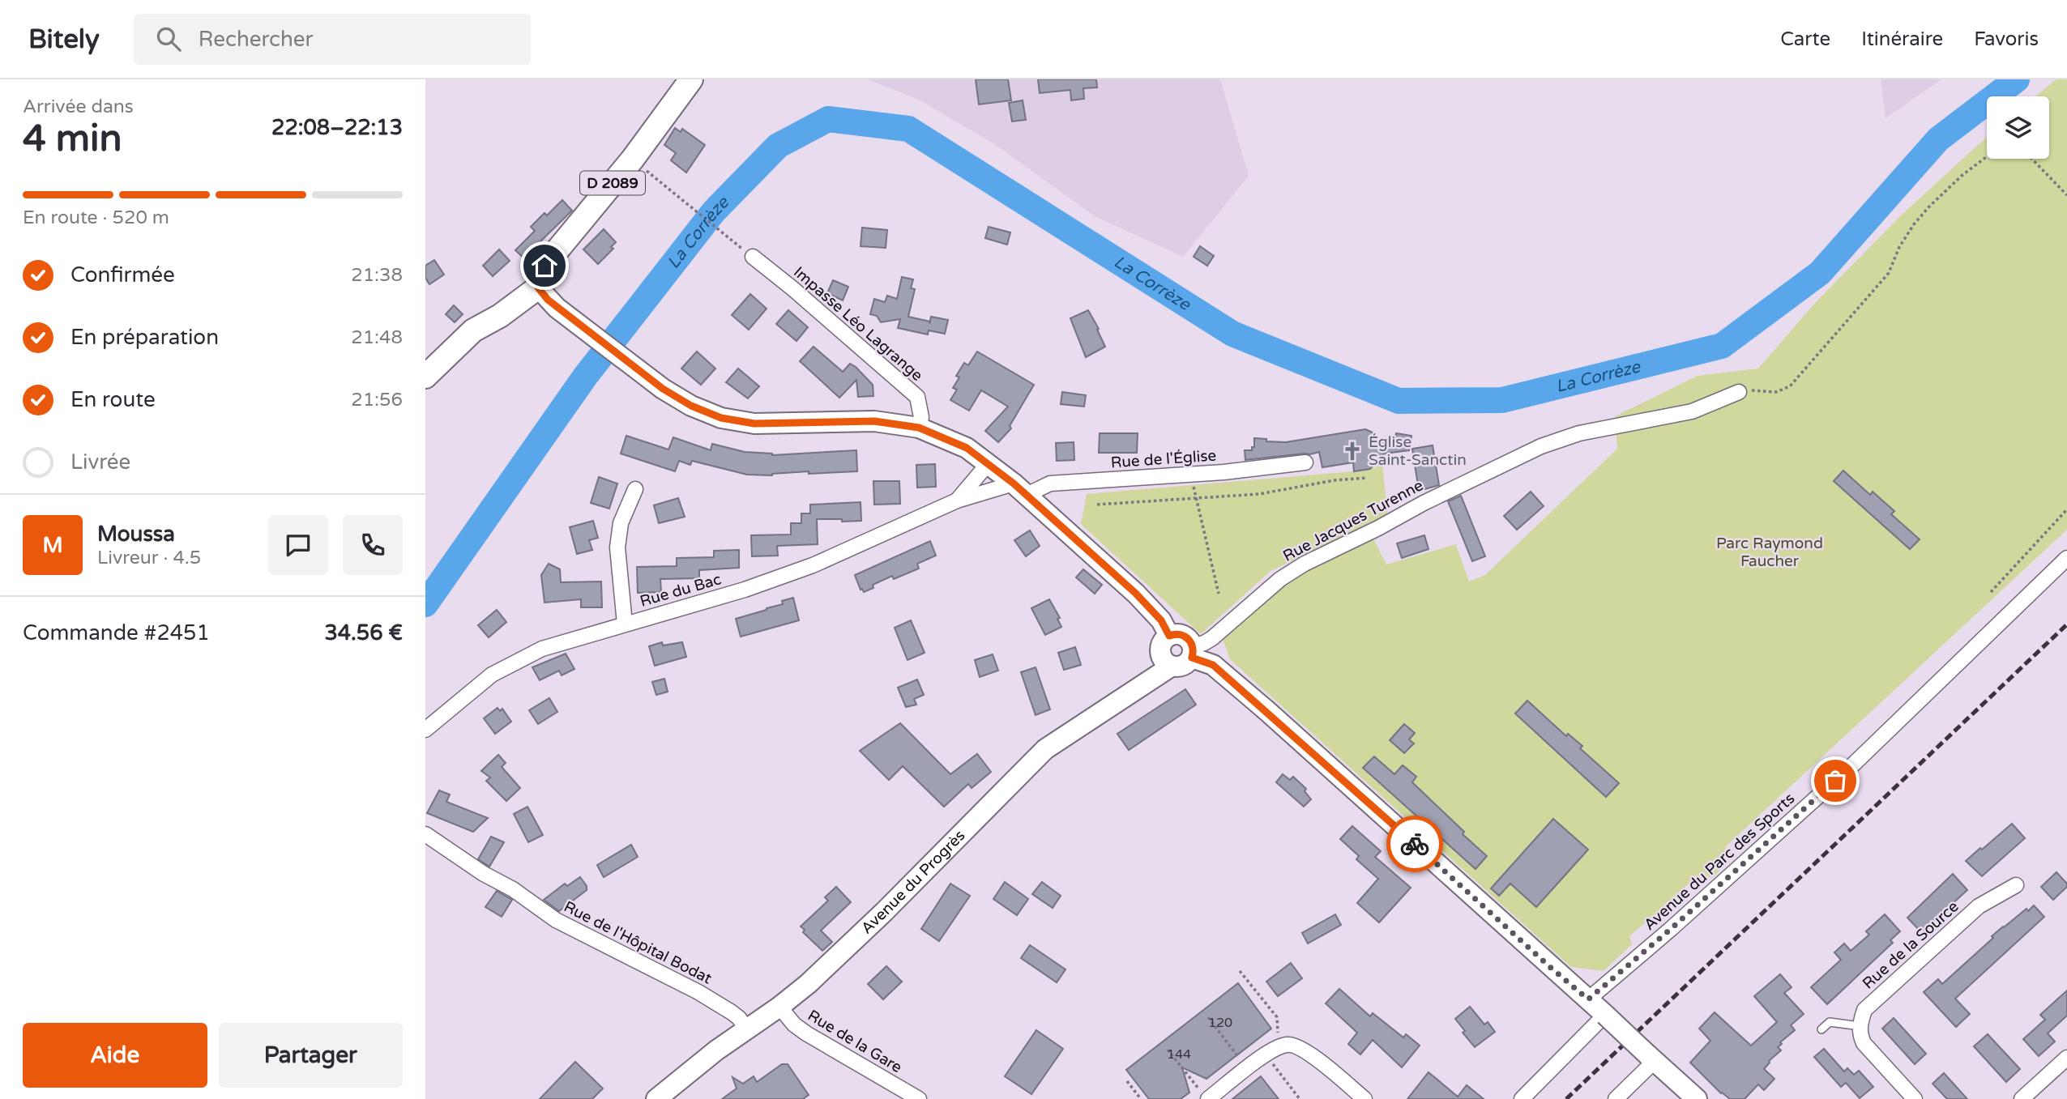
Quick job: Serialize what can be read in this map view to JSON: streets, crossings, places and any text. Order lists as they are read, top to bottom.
{
  "streets": {
    "main road": ["D 2089", "Avenue du Progrès"],
    "street": [
      "Impasse Léo Lagrange",
      "Rue de l'Église",
      "Rue Jacques Turenne",
      "Rue du Bac",
      "Avenue du Parc des Sports",
      "Rue de l'Hôpital Bodat",
      "Rue de la Source",
      "Rue de la Gare"
    ]
  },
  "crossings": [
    ["Rue de l'Église", "Rue du Bac"],
    ["Rue Jacques Turenne", "Avenue du Progrès"],
    ["Avenue du Progrès", "Rue de l'Hôpital Bodat"],
    ["Avenue du Progrès", "Rue de la Gare"]
  ],
  "water": ["La Corrèze"],
  "parks": ["Parc Raymond Faucher"],
  "places": {
    "church": ["Église Saint-Sanctin"]
  },
  "house_numbers": ["120", "144"],
  "page": {
    "header": "Bitely",
    "search": "Rechercher",
    "nav": ["Carte", "Itinéraire", "Favoris"],
    "heading": ["4 min", "Arrivée dans", "22:08–22:13"],
    "panel": [
      "Moussa",
      "Livreur · 4.5",
      "Commande #2451",
      "34.56 €"
    ],
    "bar": "En route · 520 m",
    "list": [
      ["Confirmée", "21:38"],
      ["En préparation", "21:48"],
      ["En route", "21:56"],
      "Livrée"
    ],
    "round": "M",
    "buttons": ["Aide", "Partager"]
  }
}
